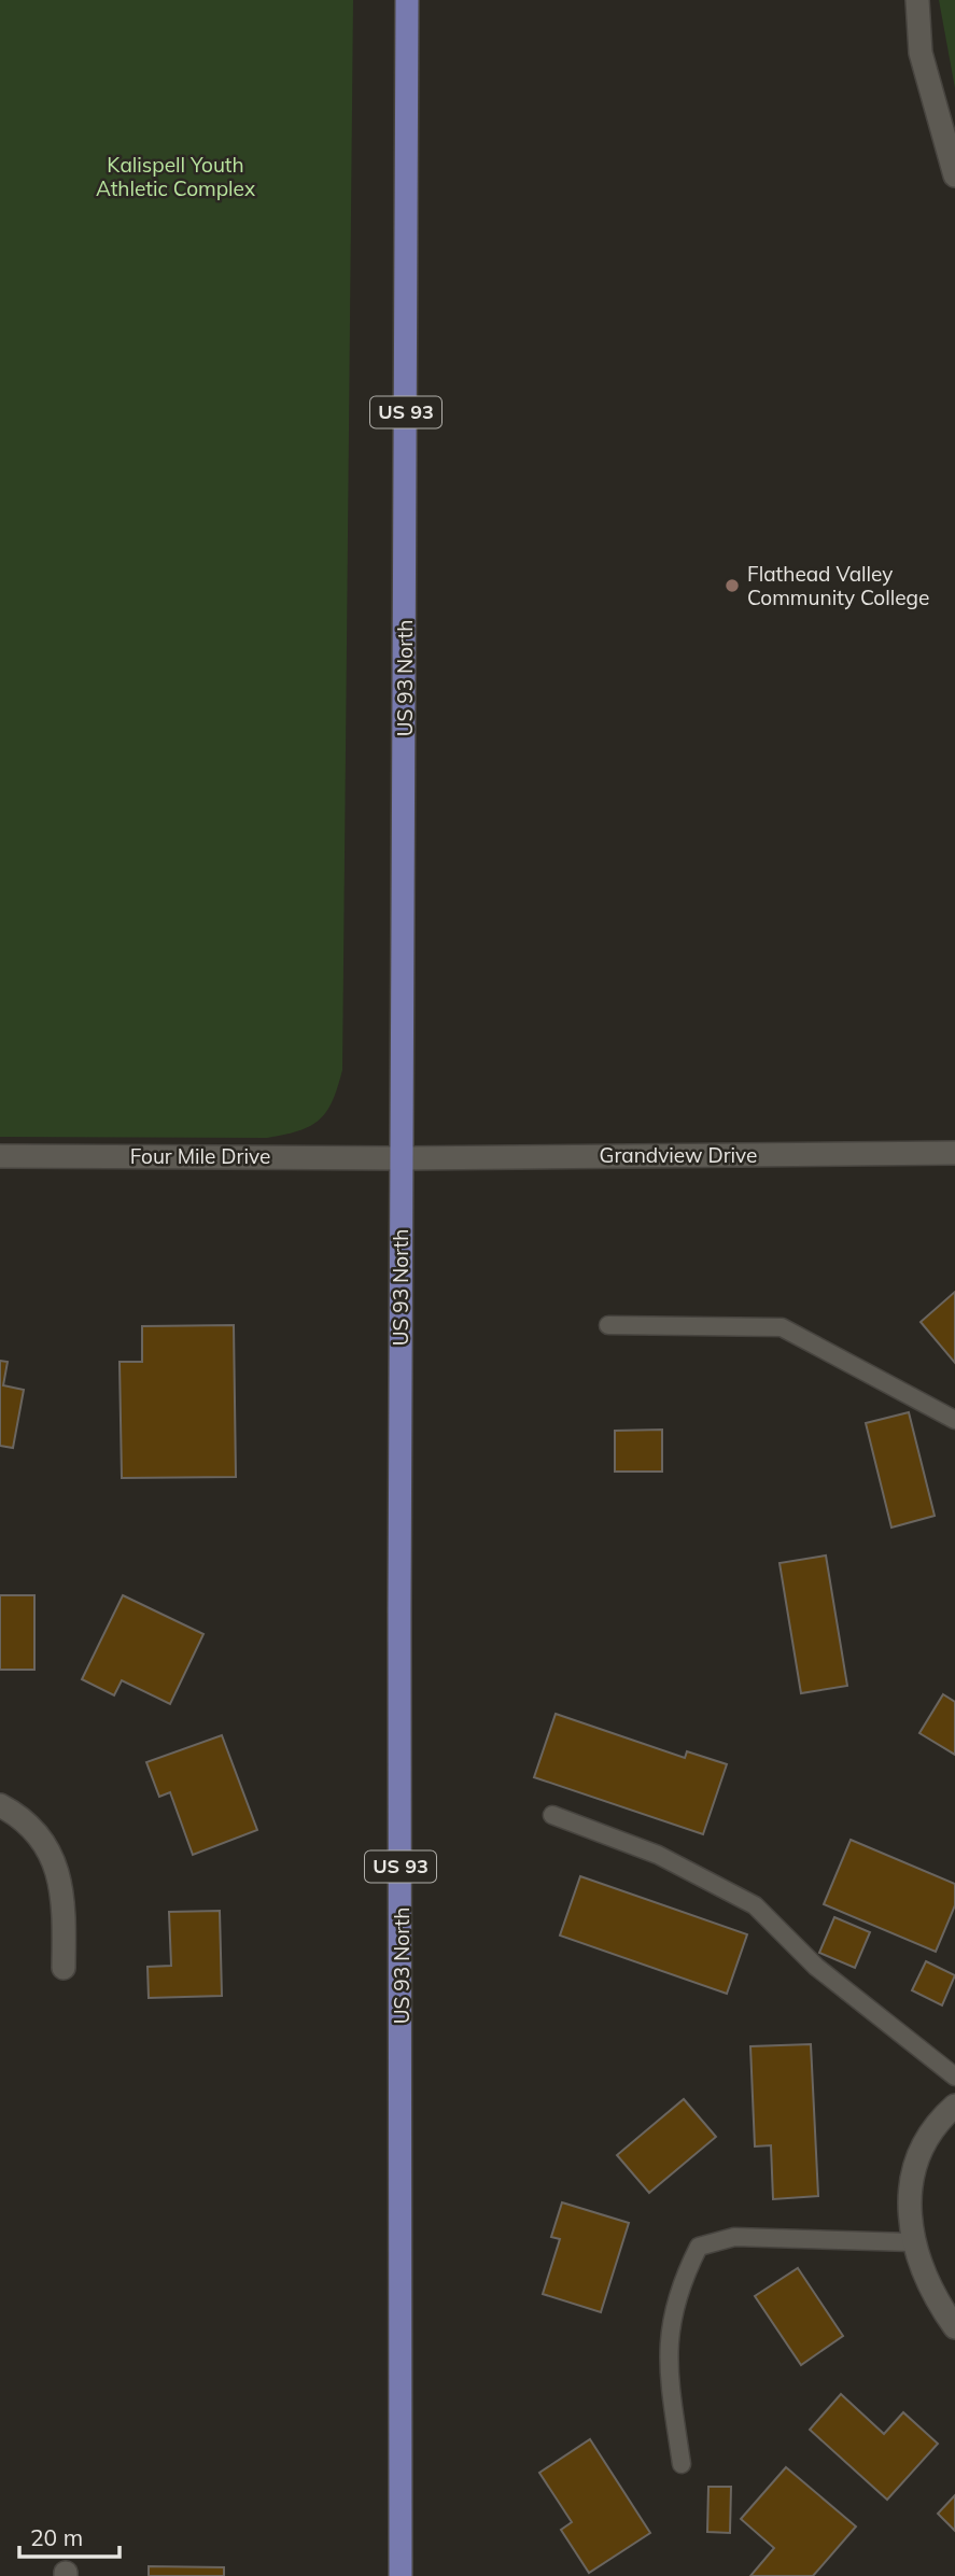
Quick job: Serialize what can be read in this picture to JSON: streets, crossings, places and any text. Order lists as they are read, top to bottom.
{
  "streets": {
    "main road": ["US 93", "US 93 North"],
    "street": ["Grandview Drive", "Four Mile Drive"]
  },
  "crossings": [
    ["US 93 North", "Grandview Drive"],
    ["US 93 North", "Four Mile Drive"],
    ["Grandview Drive", "Four Mile Drive"]
  ],
  "parks": ["Kalispell Youth Athletic Complex"],
  "places": ["Flathead Valley Community College"],
  "scale_bar": "20 m"
}
